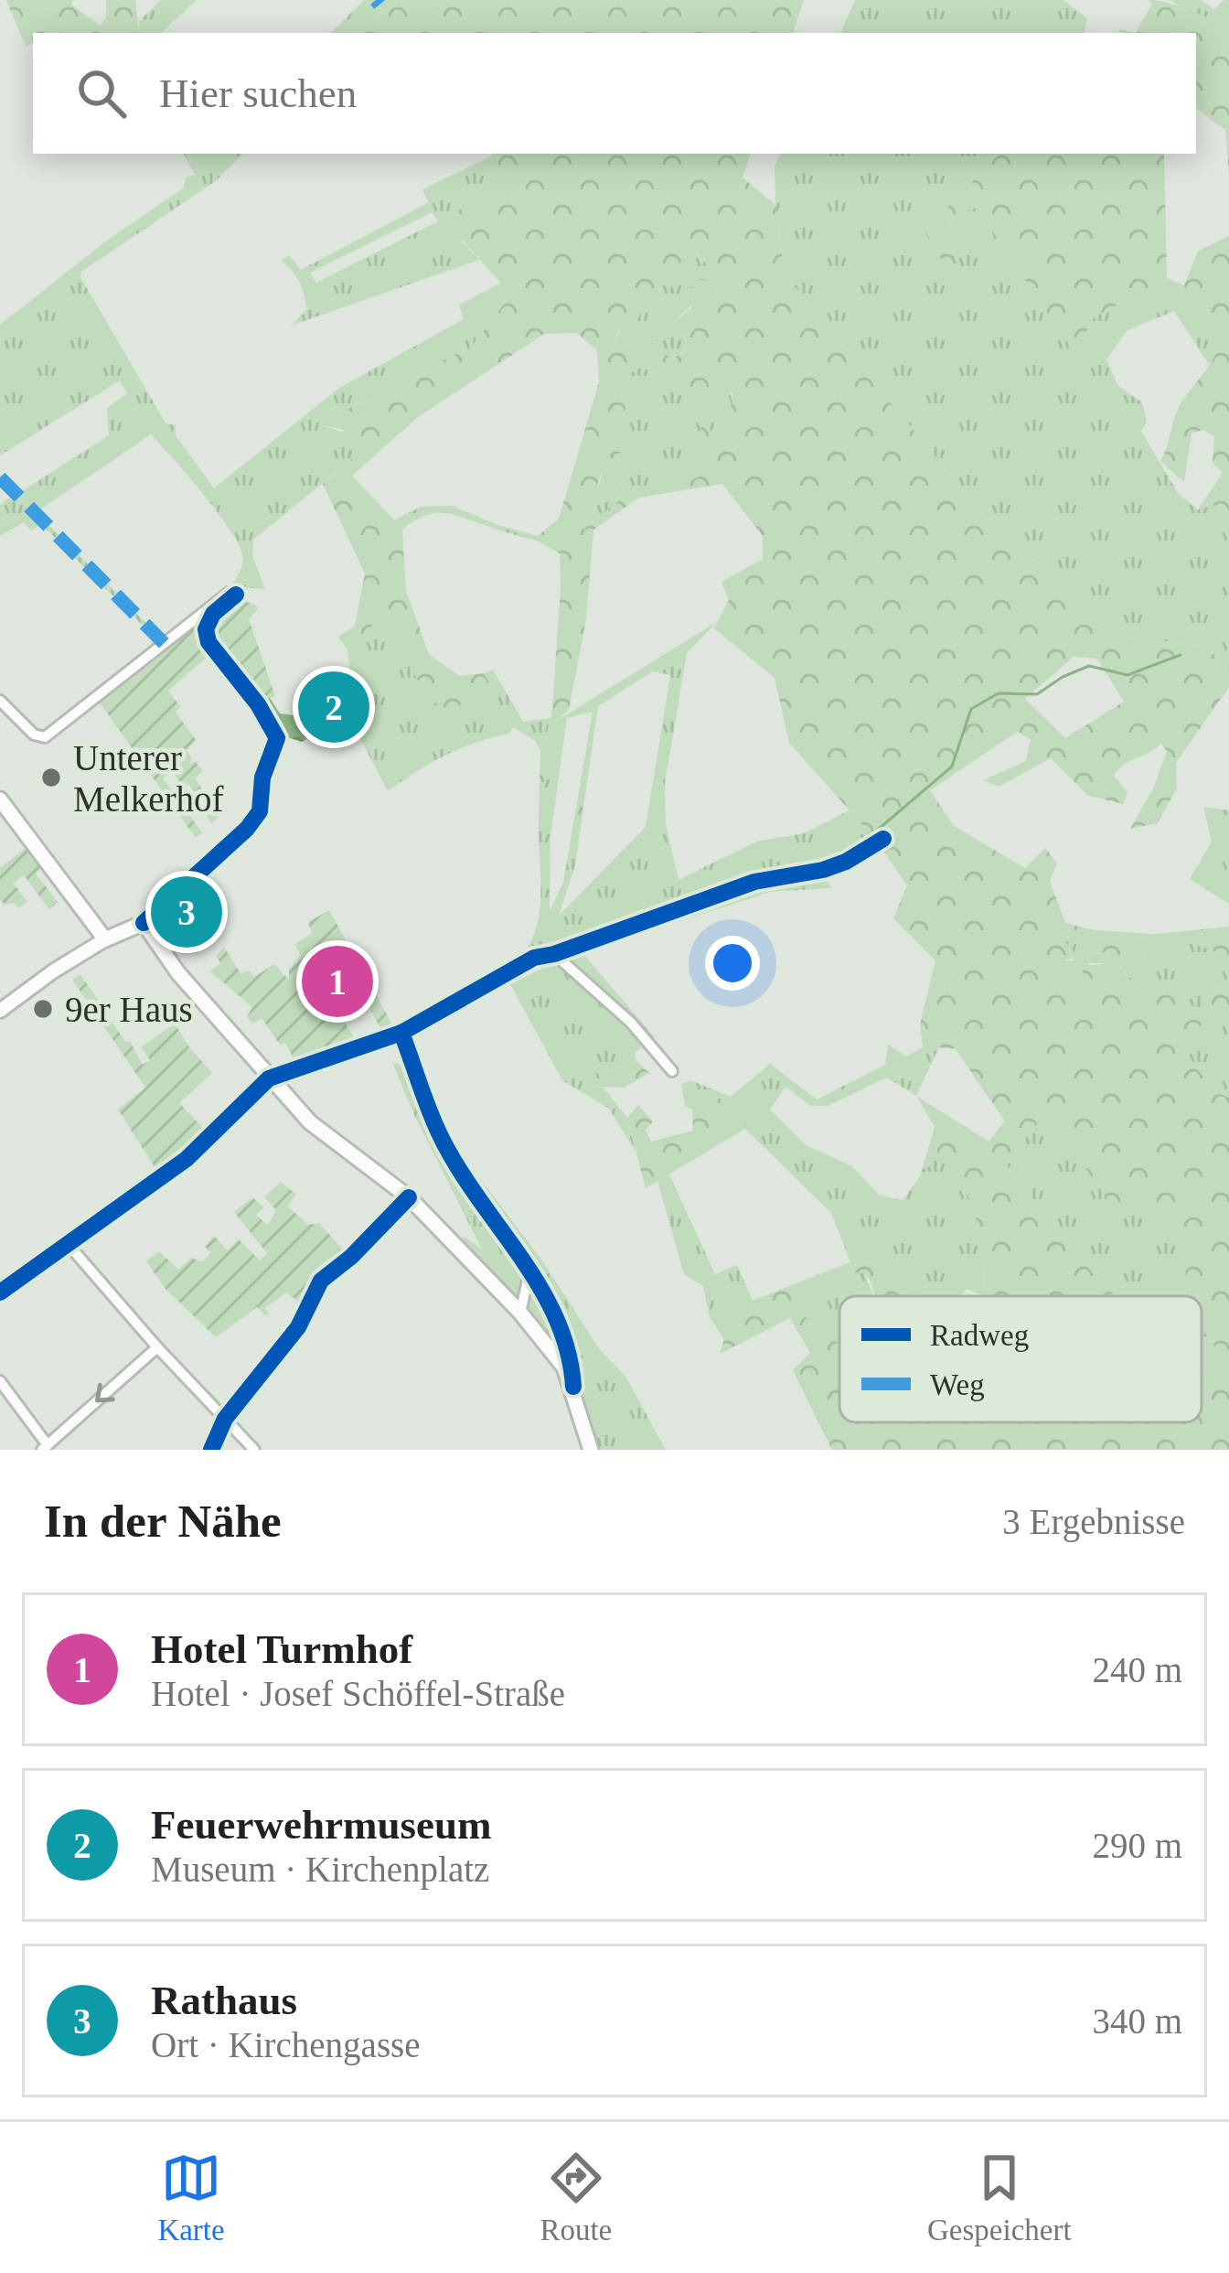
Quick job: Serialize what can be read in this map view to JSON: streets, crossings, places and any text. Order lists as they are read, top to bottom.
{
  "places": ["Unterer Melkerhof", "9er Haus"],
  "legend": ["Radweg", "Weg"],
  "page": {
    "search": "Hier suchen",
    "pins": ["2", "3", "1"],
    "heading": ["In der Nähe", "3 Ergebnisse"],
    "list": [
      {
        "mark": "1",
        "name": "Hotel Turmhof",
        "note": "Hotel · Josef Schöffel-Straße",
        "value": "240 m"
      },
      {
        "mark": "2",
        "name": "Feuerwehrmuseum",
        "note": "Museum · Kirchenplatz",
        "value": "290 m"
      },
      {
        "mark": "3",
        "name": "Rathaus",
        "note": "Ort · Kirchengasse",
        "value": "340 m"
      }
    ],
    "nav": ["Karte", "Route", "Gespeichert"]
  }
}
